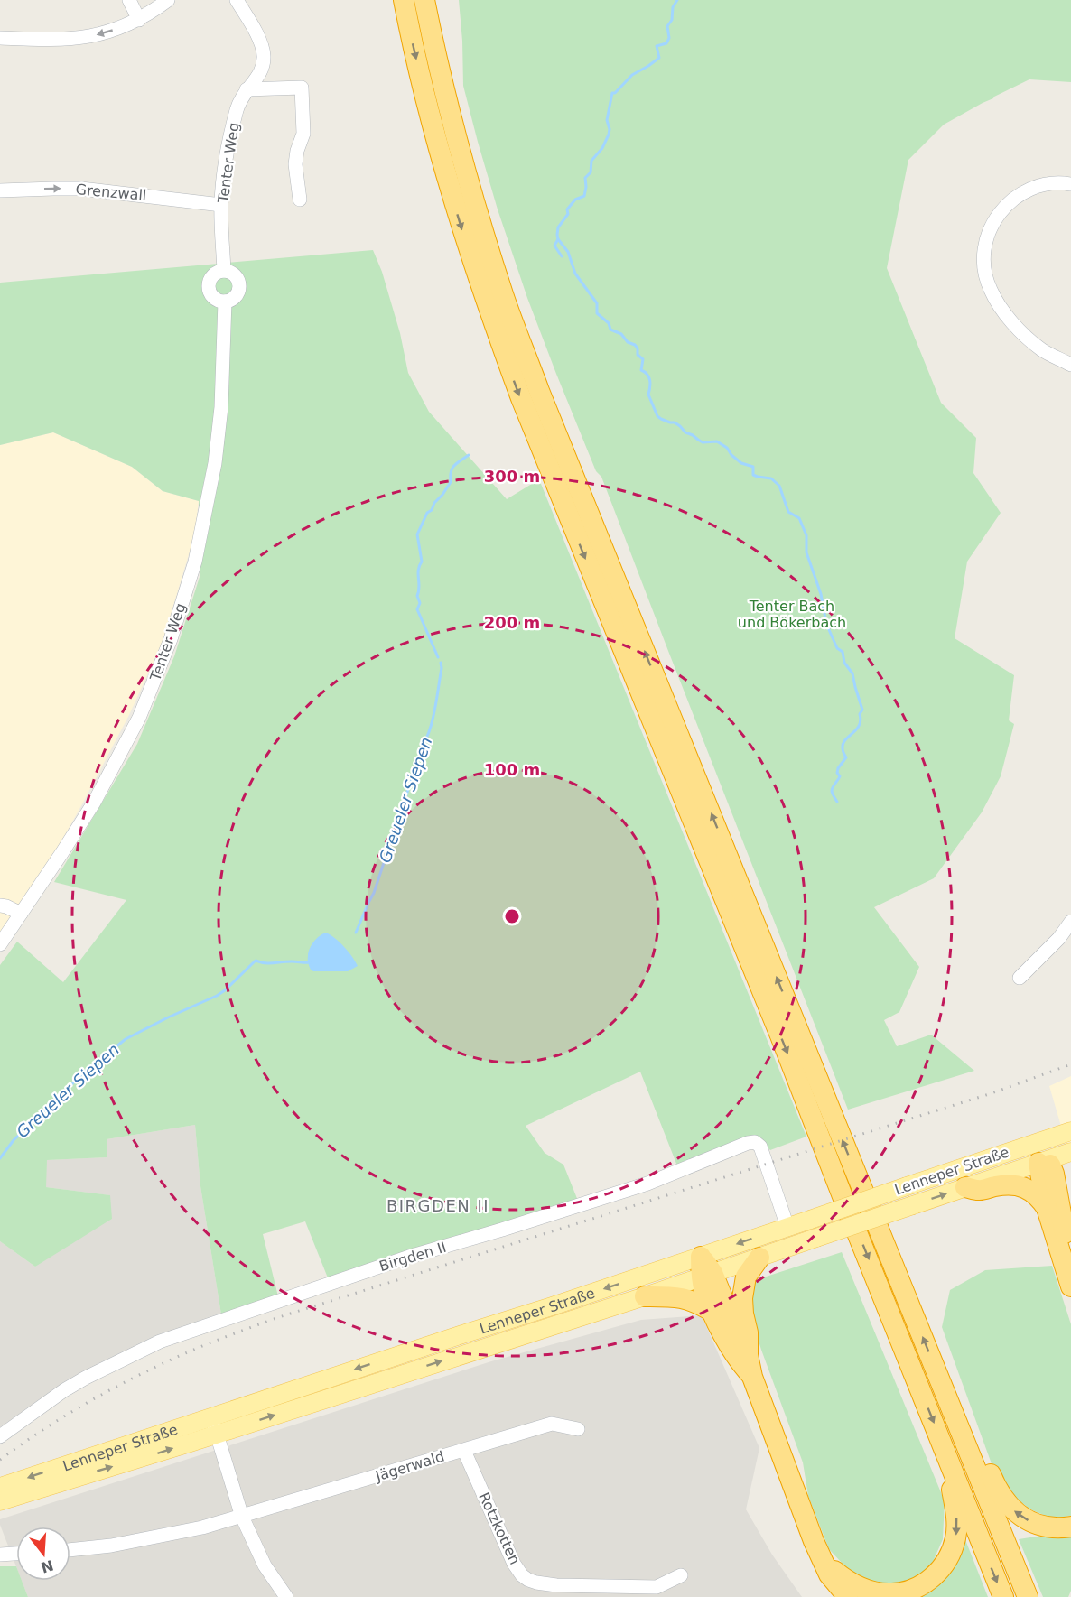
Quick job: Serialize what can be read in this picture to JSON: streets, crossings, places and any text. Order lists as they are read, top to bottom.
{
  "streets": {
    "main road": ["Lenneper Straße"],
    "street": [
      "Tenter Weg",
      "Grenzwall",
      "Birgden II",
      "Jägerwald",
      "Rotzkotten"
    ]
  },
  "crossings": [
    ["Tenter Weg", "Grenzwall"],
    ["Lenneper Straße", "Birgden II"],
    ["Jägerwald", "Rotzkotten"]
  ],
  "one_way": ["Grenzwall"],
  "districts": ["BIRGDEN II"],
  "water": ["Greueler Siepen"],
  "parks": ["Tenter Bach und Bökerbach"],
  "north": "bottom",
  "rings": ["300 m", "200 m", "100 m"]
}
